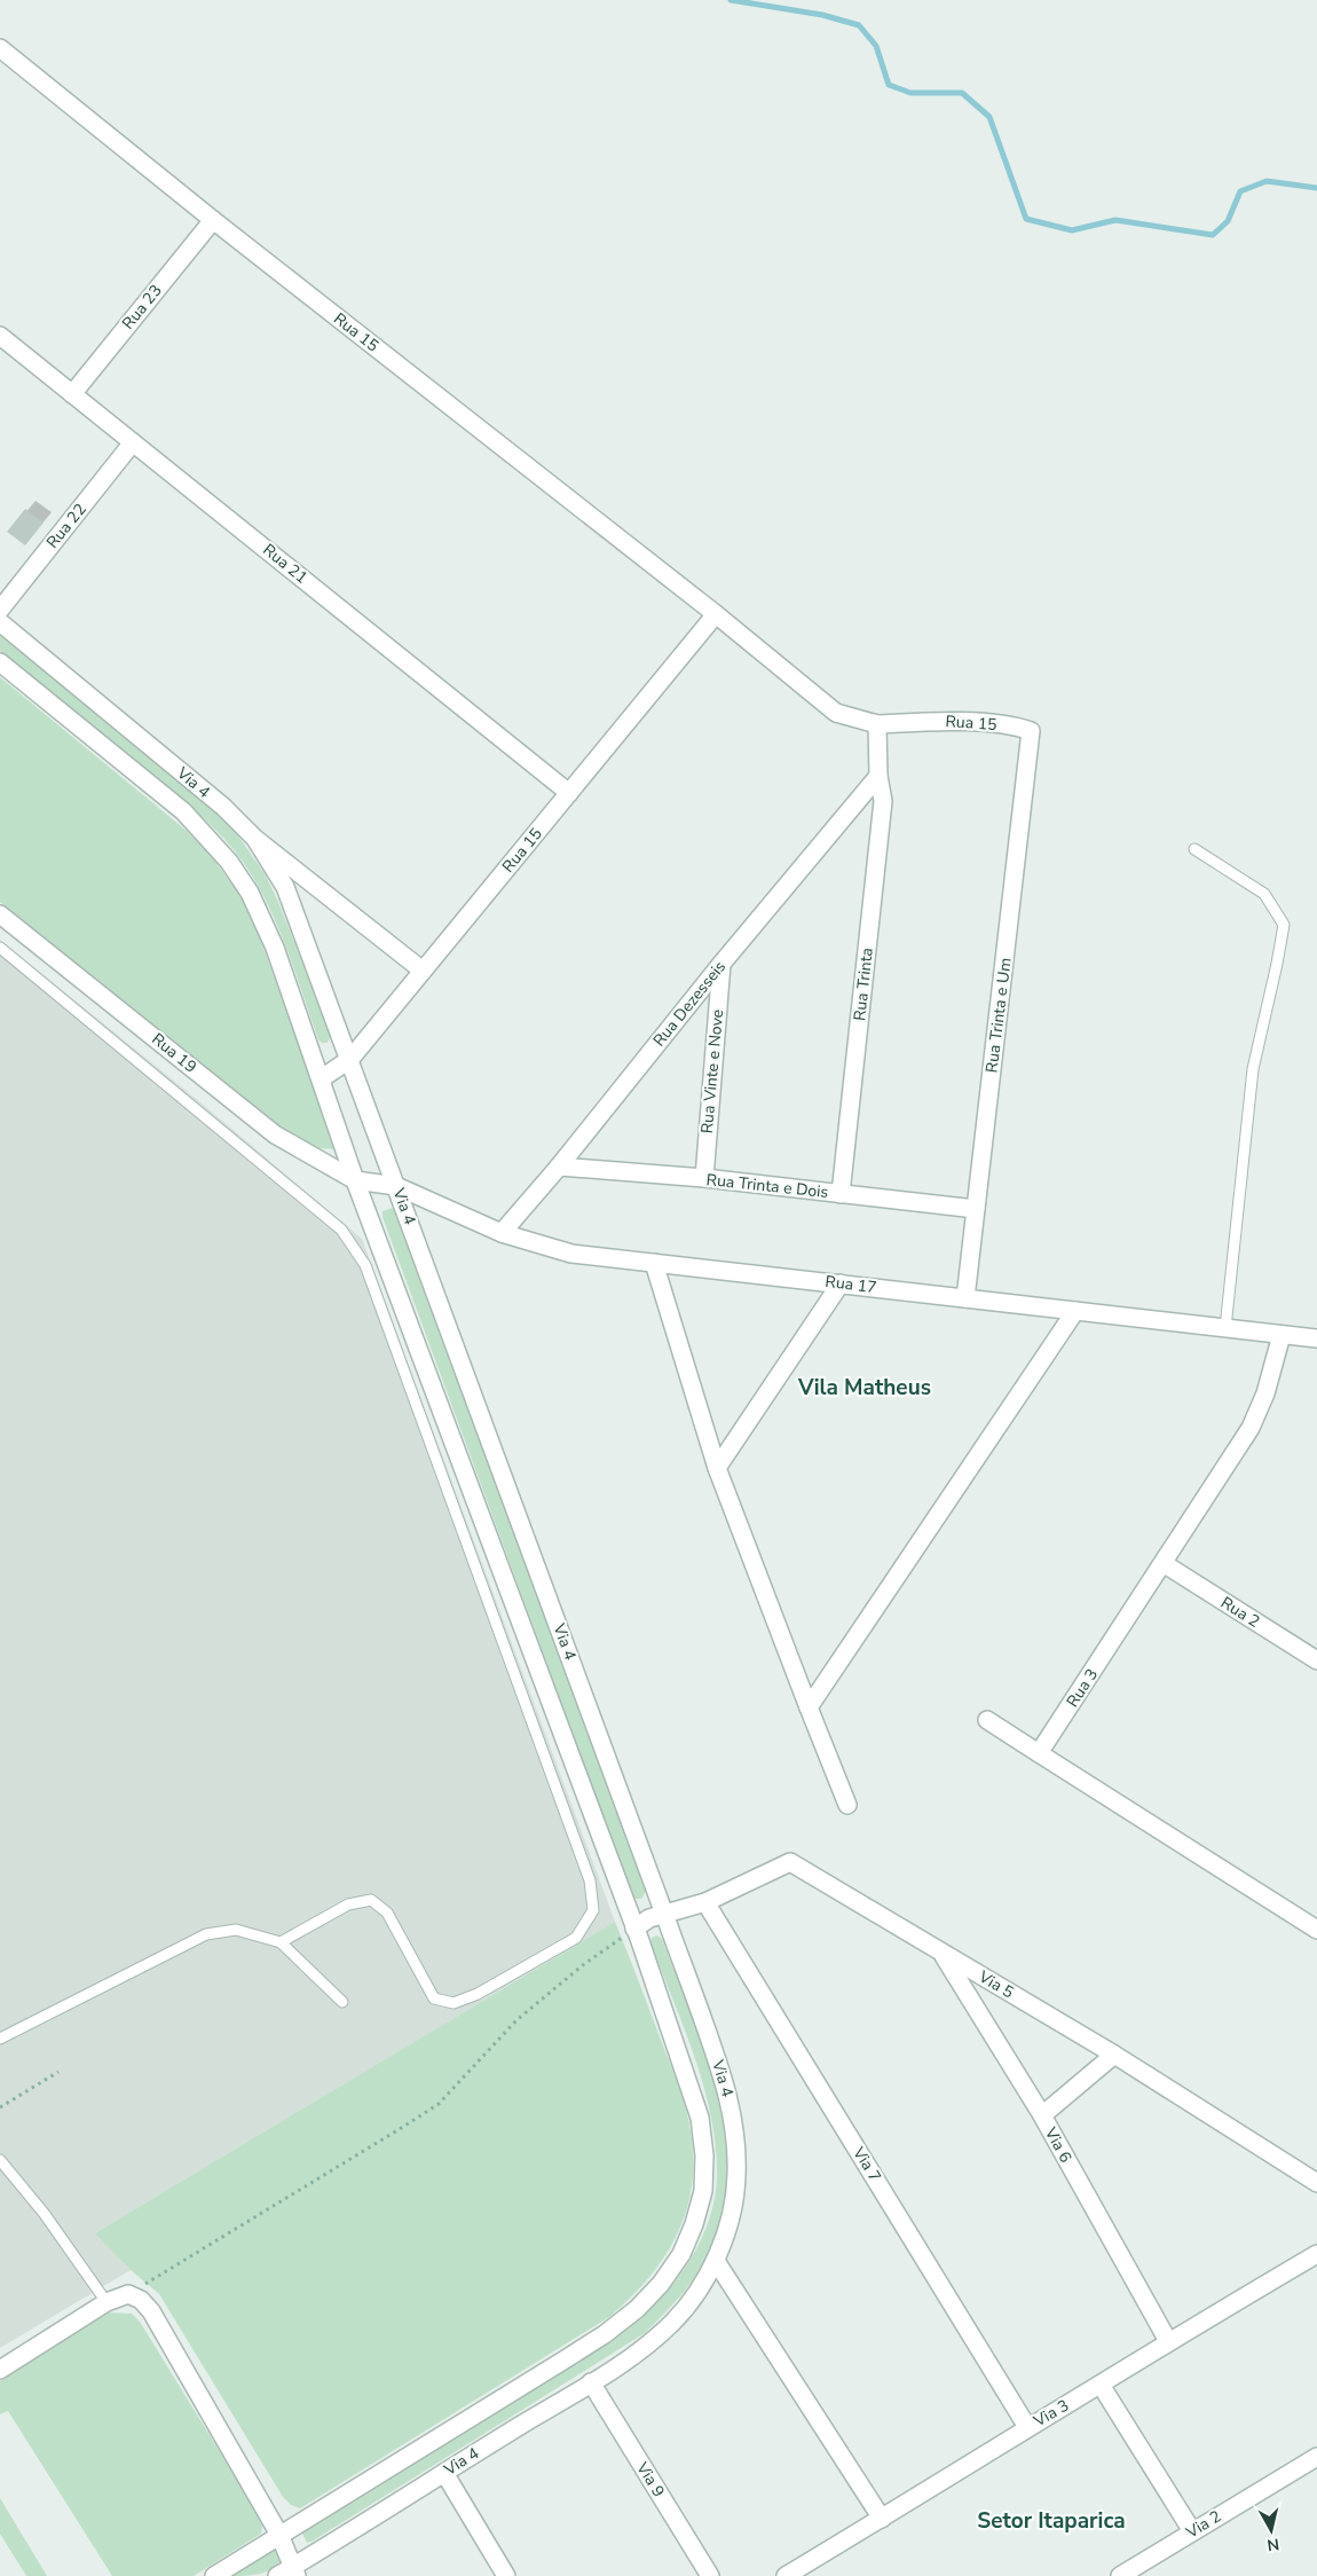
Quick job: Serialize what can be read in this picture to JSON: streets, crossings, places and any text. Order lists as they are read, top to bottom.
{
  "streets": {
    "street": [
      "Rua 23",
      "Rua 15",
      "Rua 22",
      "Rua 21",
      "Via 4",
      "Rua Trinta",
      "Rua Dezesseis",
      "Rua Trinta e Um",
      "Rua 19",
      "Rua Vinte e Nove",
      "Rua Trinta e Dois",
      "Rua 17",
      "Rua 2",
      "Rua 3",
      "Via 5",
      "Via 6",
      "Via 7",
      "Via 3",
      "Via 9",
      "Via 2"
    ]
  },
  "crossings": [
    ["Rua 23", "Rua 15"],
    ["Rua 23", "Rua 21"],
    ["Rua 15", "Rua 21"],
    ["Rua 15", "Via 4"],
    ["Rua 15", "Rua Trinta e Um"],
    ["Rua 22", "Rua 21"],
    ["Via 4", "Rua 19"],
    ["Via 4", "Rua 17"],
    ["Via 4", "Via 5"],
    ["Via 4", "Via 9"],
    ["Rua Trinta", "Rua Dezesseis"],
    ["Rua Trinta", "Rua Trinta e Dois"],
    ["Rua Dezesseis", "Rua Vinte e Nove"],
    ["Rua Dezesseis", "Rua Trinta e Dois"],
    ["Rua Dezesseis", "Rua 17"],
    ["Rua Trinta e Um", "Rua Trinta e Dois"],
    ["Rua Trinta e Um", "Rua 17"],
    ["Rua 19", "Rua 17"],
    ["Rua Vinte e Nove", "Rua Trinta e Dois"],
    ["Rua 17", "Rua 3"],
    ["Rua 2", "Rua 3"],
    ["Via 5", "Via 6"],
    ["Via 5", "Via 7"],
    ["Via 6", "Via 3"],
    ["Via 7", "Via 3"]
  ],
  "districts": ["Vila Matheus", "Setor Itaparica"],
  "north": "bottom"
}
